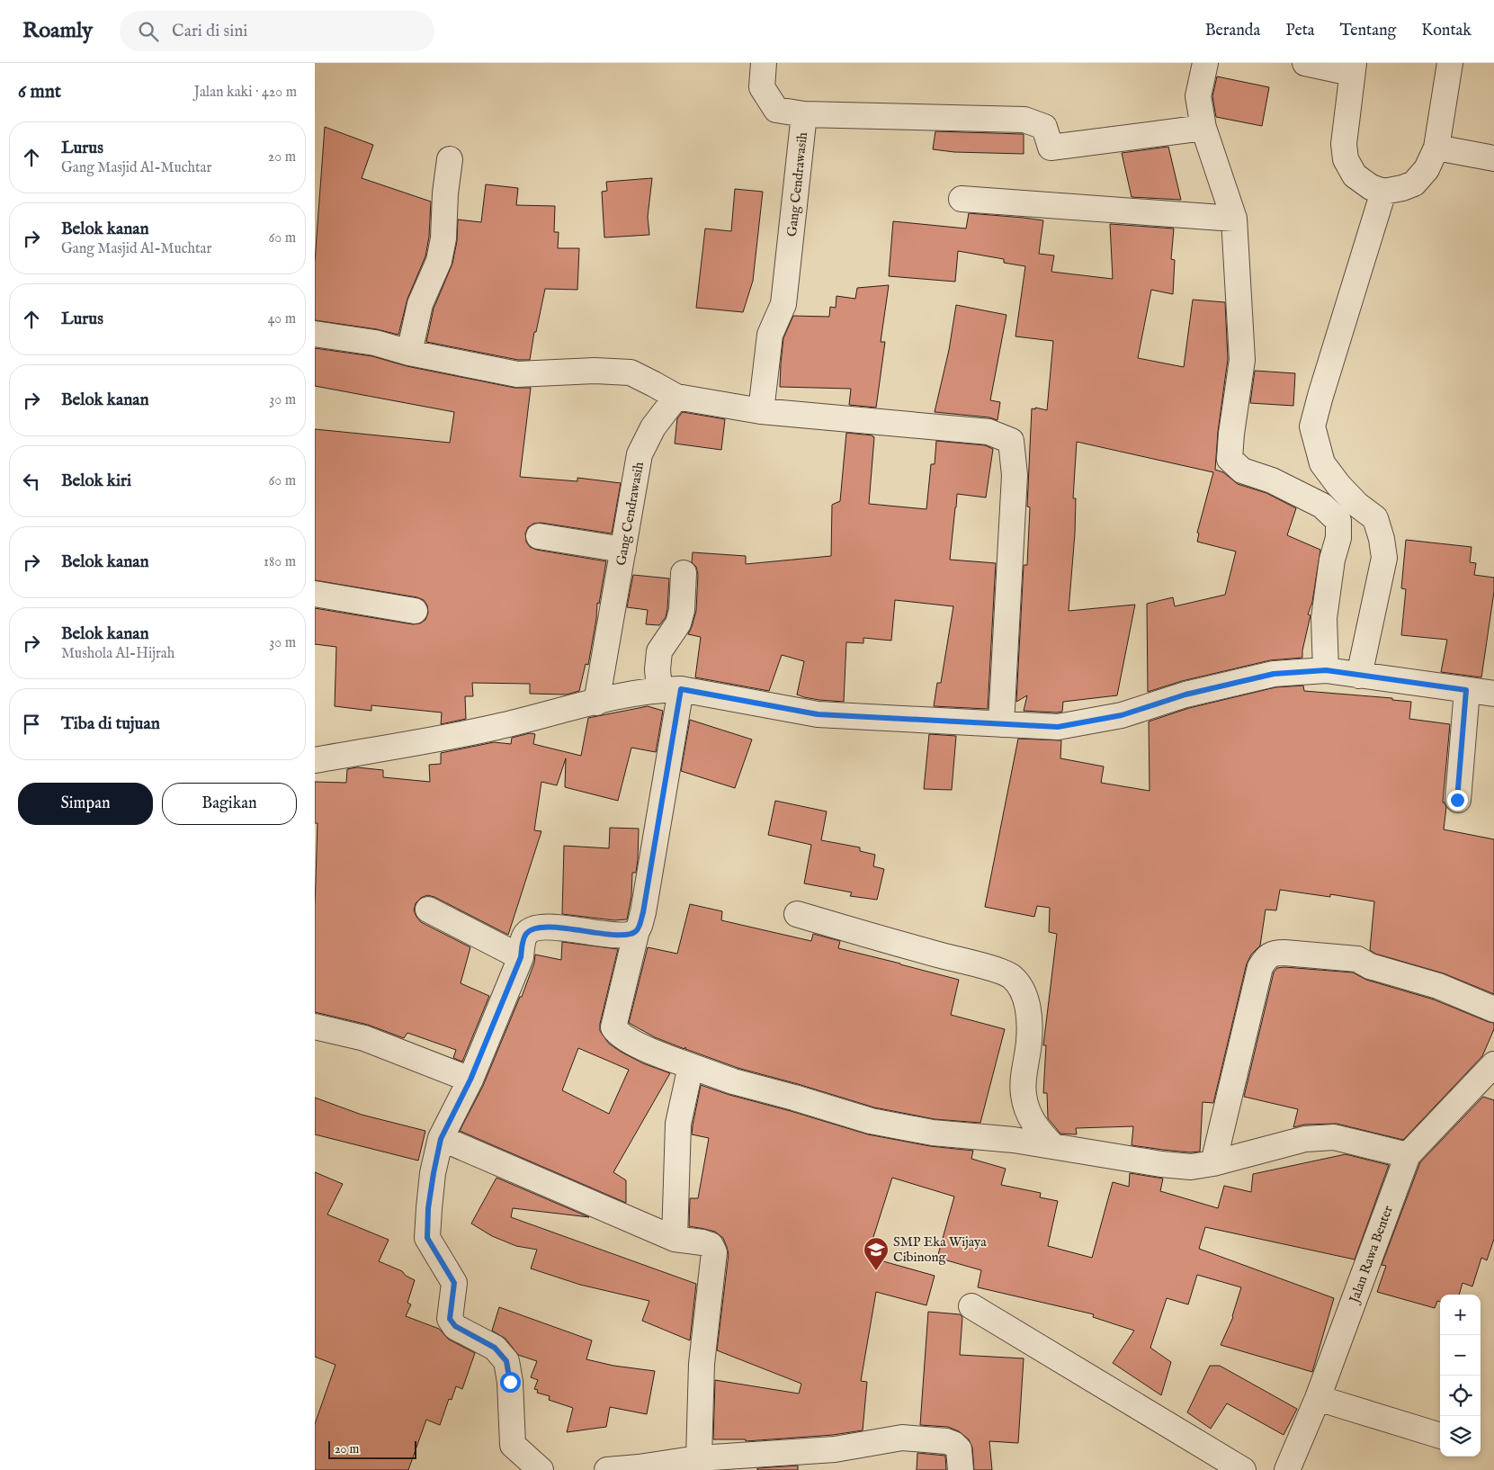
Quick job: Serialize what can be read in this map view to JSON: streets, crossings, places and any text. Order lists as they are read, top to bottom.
{
  "streets": {
    "street": ["Gang Cendrawasih", "Jalan Rawa Benter"]
  },
  "places": {
    "school or university": ["SMP Eka Wijaya Cibinong"]
  },
  "scale_bar": "20 m",
  "page": {
    "header": "Roamly",
    "search": "Cari di sini",
    "nav": [
      "Beranda",
      "Peta",
      "Tentang",
      "Kontak"
    ],
    "heading": ["6 mnt", "Jalan kaki · 420 m"],
    "list": [
      ["Lurus", "Gang Masjid Al-Muchtar", "20 m"],
      ["Belok kanan", "Gang Masjid Al-Muchtar", "60 m"],
      ["Lurus", "40 m"],
      ["Belok kanan", "30 m"],
      ["Belok kiri", "60 m"],
      ["Belok kanan", "180 m"],
      ["Belok kanan", "Mushola Al-Hijrah", "30 m"],
      "Tiba di tujuan"
    ],
    "buttons": ["Simpan", "Bagikan"],
    "map_buttons": ["+", "−"],
    "scale": "20 m"
  }
}
